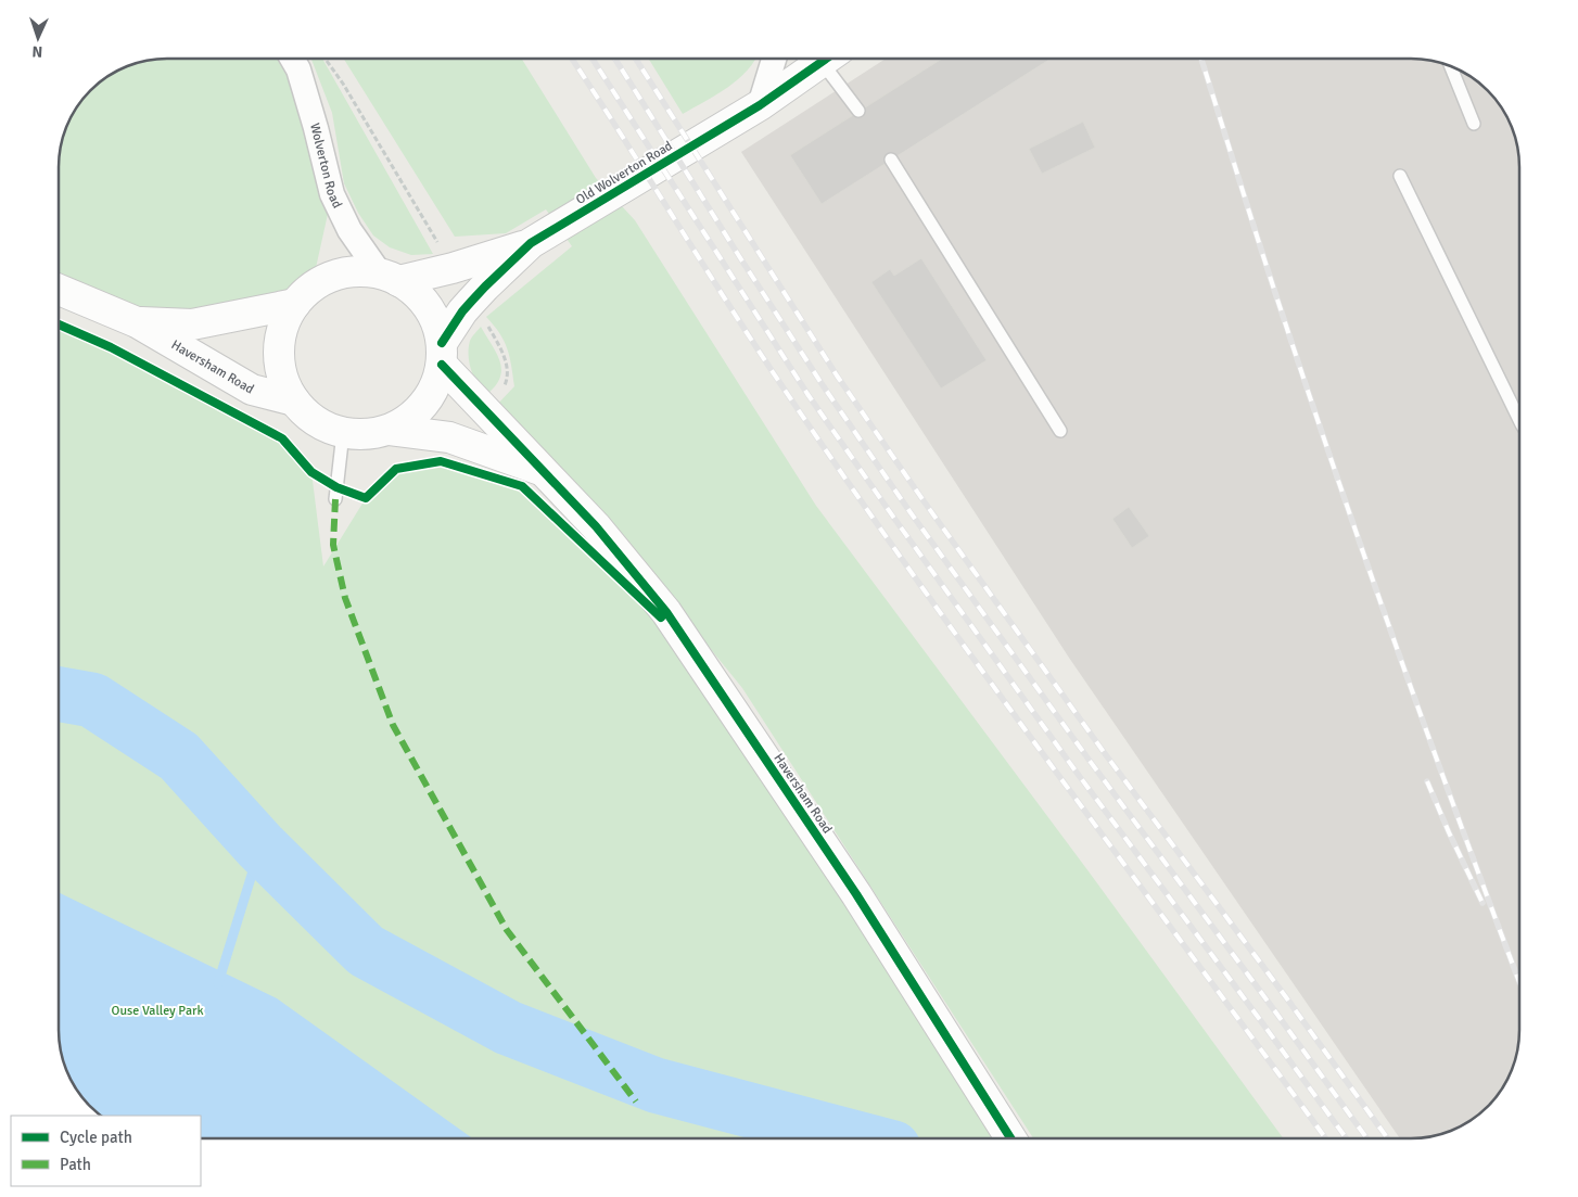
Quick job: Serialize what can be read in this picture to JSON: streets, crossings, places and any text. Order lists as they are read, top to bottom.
{
  "streets": {
    "street": ["Wolverton Road", "Old Wolverton Road", "Haversham Road"]
  },
  "crossings": [
    ["Wolverton Road", "Old Wolverton Road"],
    ["Wolverton Road", "Haversham Road"],
    ["Old Wolverton Road", "Haversham Road"]
  ],
  "parks": ["Ouse Valley Park"],
  "legend": ["Cycle path", "Path"],
  "north": "bottom"
}
